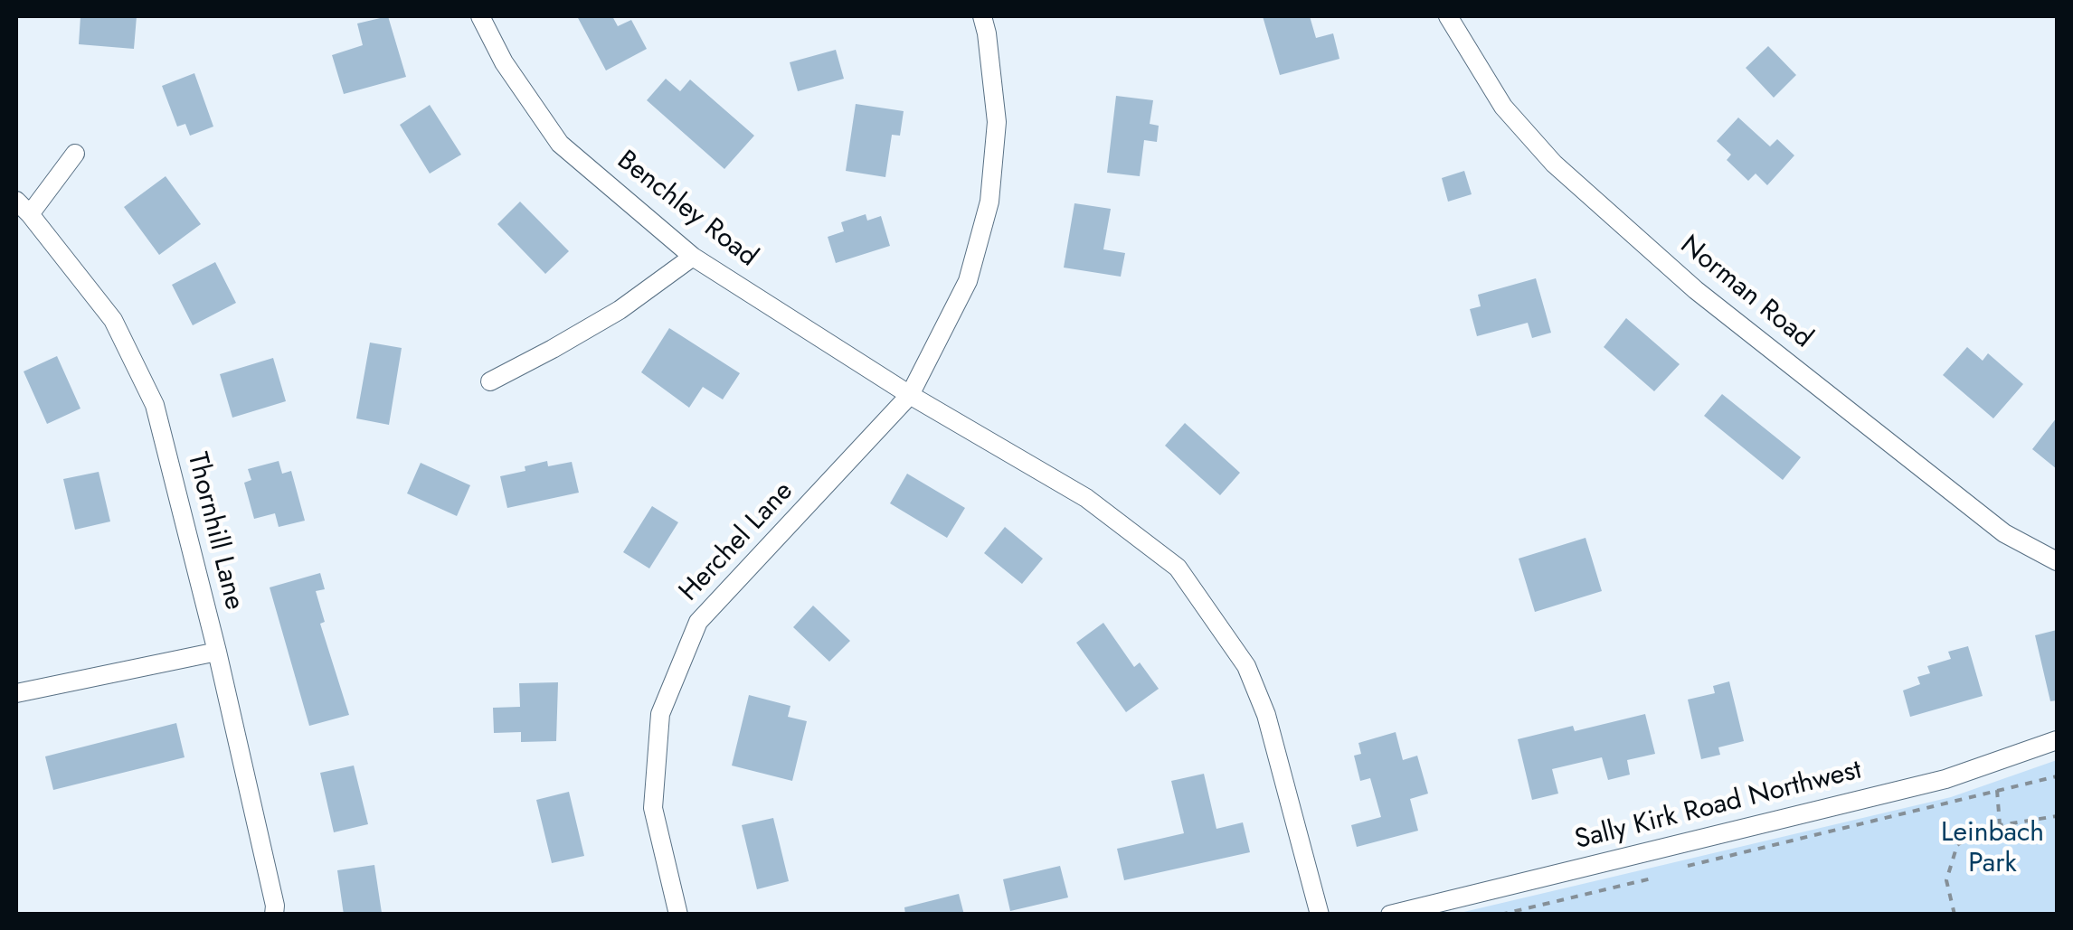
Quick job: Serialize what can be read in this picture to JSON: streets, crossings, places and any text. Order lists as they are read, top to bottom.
{
  "streets": {
    "street": [
      "Benchley Road",
      "Norman Road",
      "Thornhill Lane",
      "Herchel Lane",
      "Sally Kirk Road Northwest"
    ]
  },
  "crossings": [
    ["Benchley Road", "Herchel Lane"]
  ],
  "parks": ["Leinbach Park"]
}
